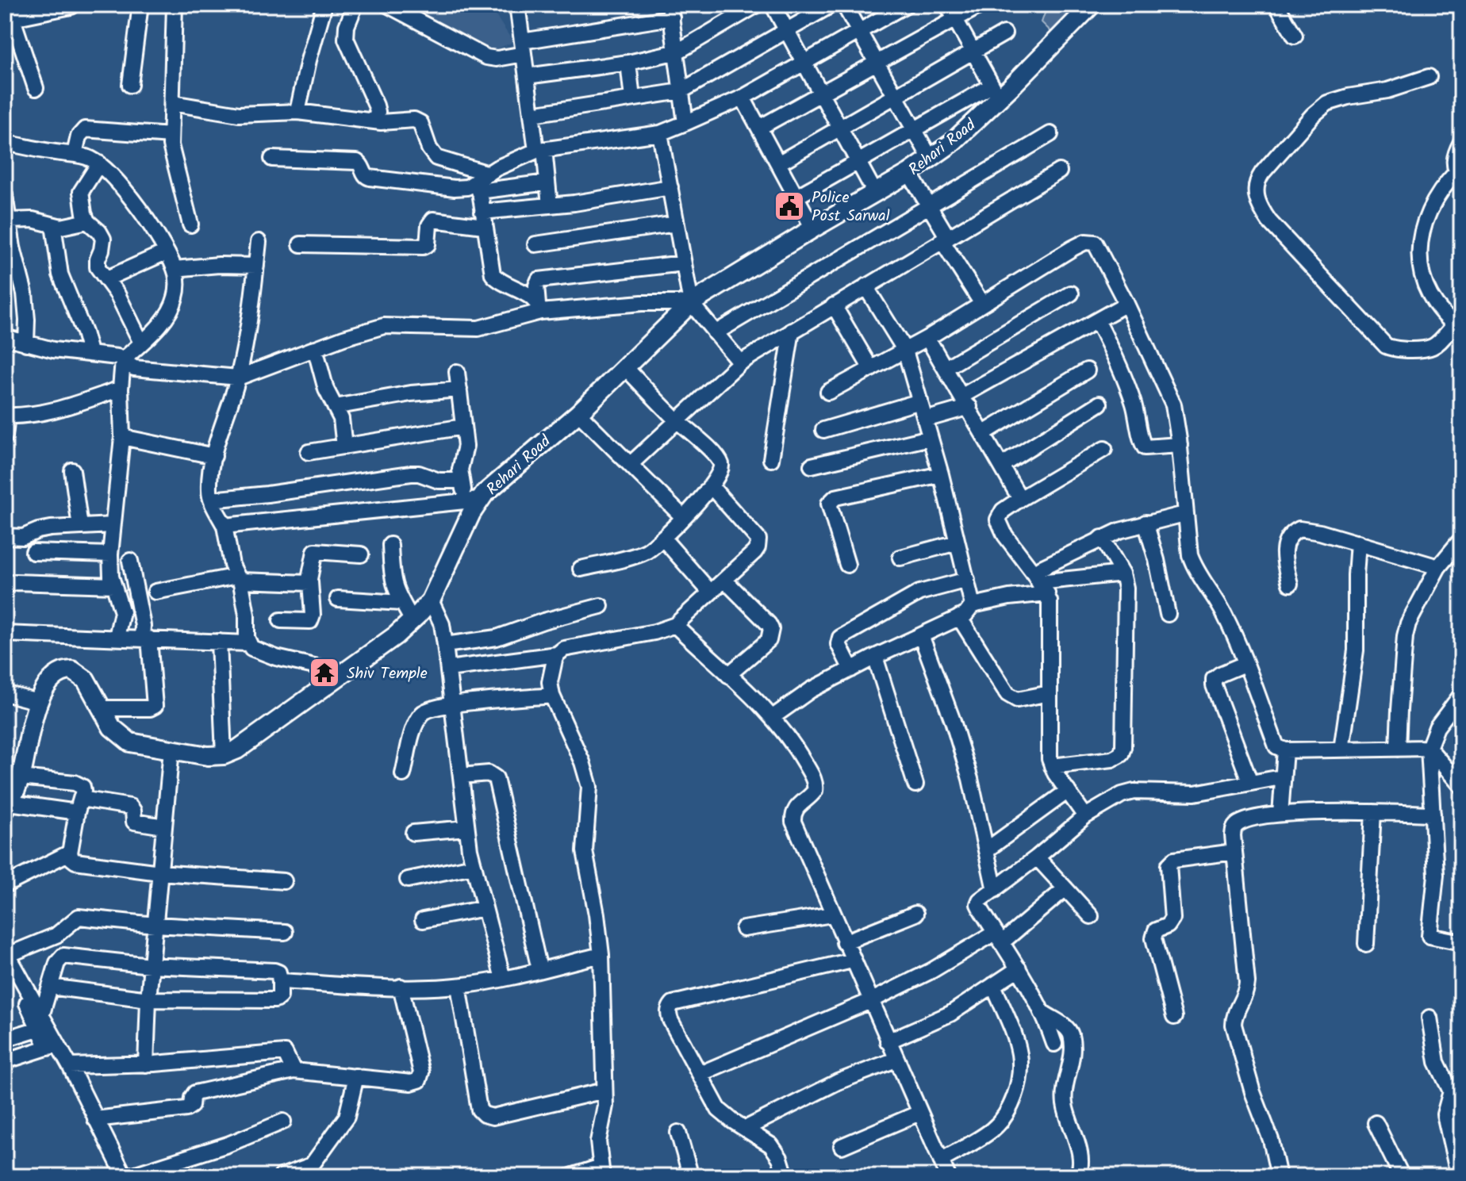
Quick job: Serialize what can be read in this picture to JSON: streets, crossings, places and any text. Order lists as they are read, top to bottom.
{
  "streets": {
    "main road": ["Rehari Road"]
  },
  "places": {
    "public building": ["Police Post Sarwal"],
    "temple": ["Shiv Temple"]
  }
}
